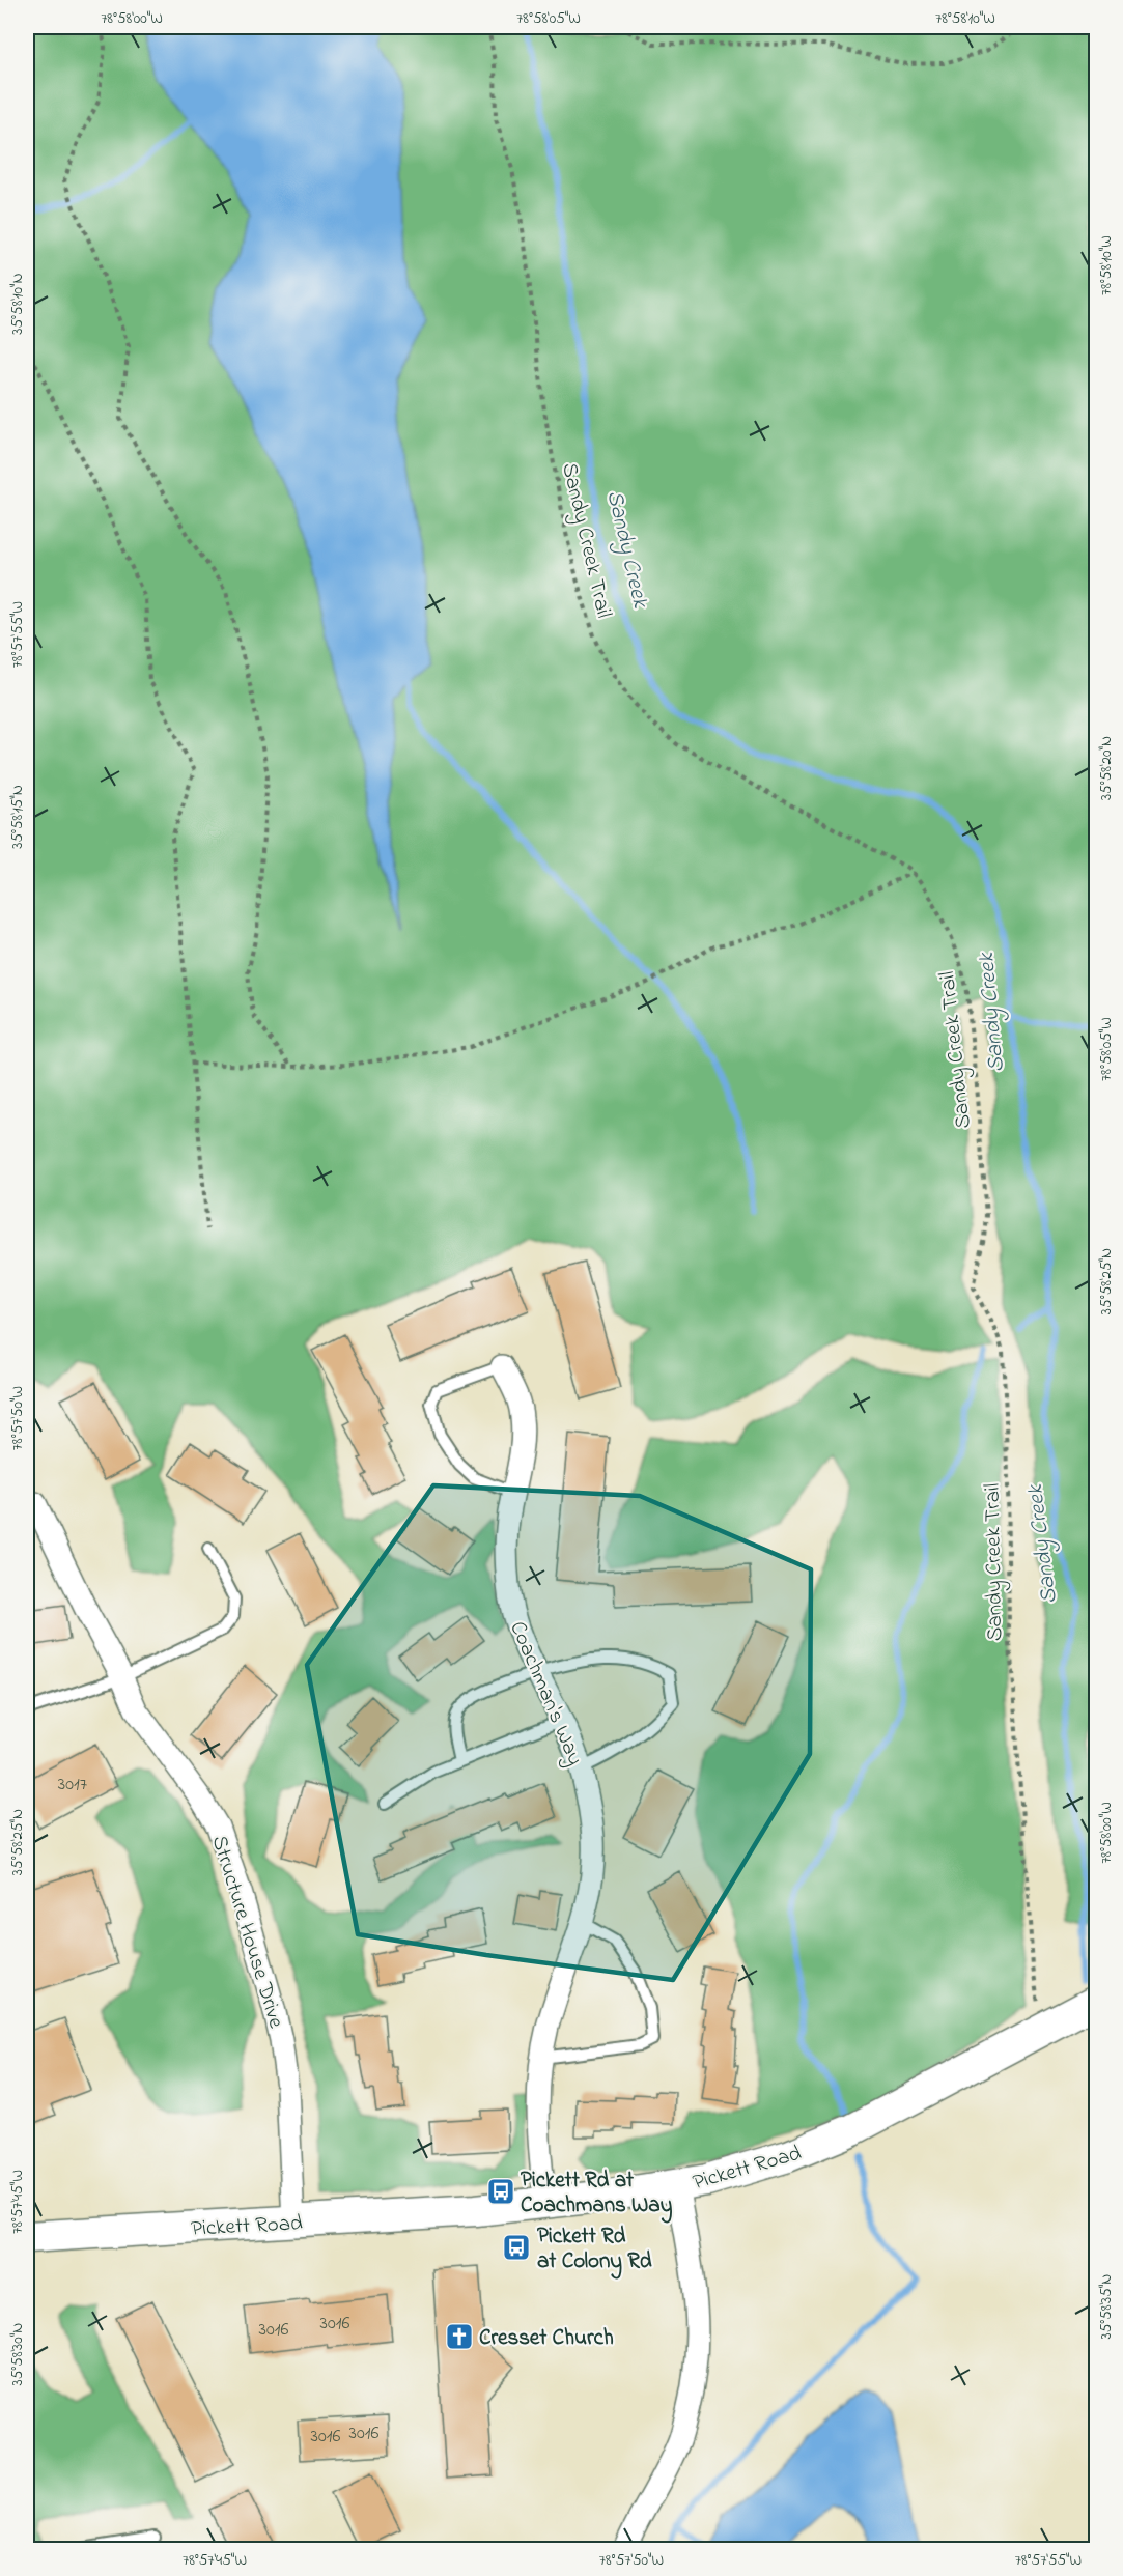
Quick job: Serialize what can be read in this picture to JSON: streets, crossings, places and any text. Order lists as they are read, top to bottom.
{
  "streets": {
    "street": ["Coachman's Way", "Structure House Drive", "Pickett Road"],
    "path": ["Sandy Creek Trail"]
  },
  "crossings": [
    ["Sandy Creek Trail", "Pickett Road"],
    ["Coachman's Way", "Pickett Road"],
    ["Structure House Drive", "Pickett Road"]
  ],
  "water": ["Sandy Creek"],
  "places": {
    "bus stop": ["Pickett Rd at Coachmans Way", "Pickett Rd at Colony Rd"],
    "church": ["Cresset Church"]
  },
  "house_numbers": [
    "3017",
    "3016",
    "3016",
    "3016",
    "3016"
  ],
  "coordinates": [
    "78°58'00\"W",
    "78°58'05\"W",
    "78°58'10\"W",
    "35°58'10\"N",
    "78°57'55\"W",
    "35°58'20\"N",
    "35°58'15\"N",
    "35°58'25\"N",
    "78°57'50\"W",
    "78°57'45\"W",
    "35°58'35\"N",
    "35°58'30\"N"
  ]
}
